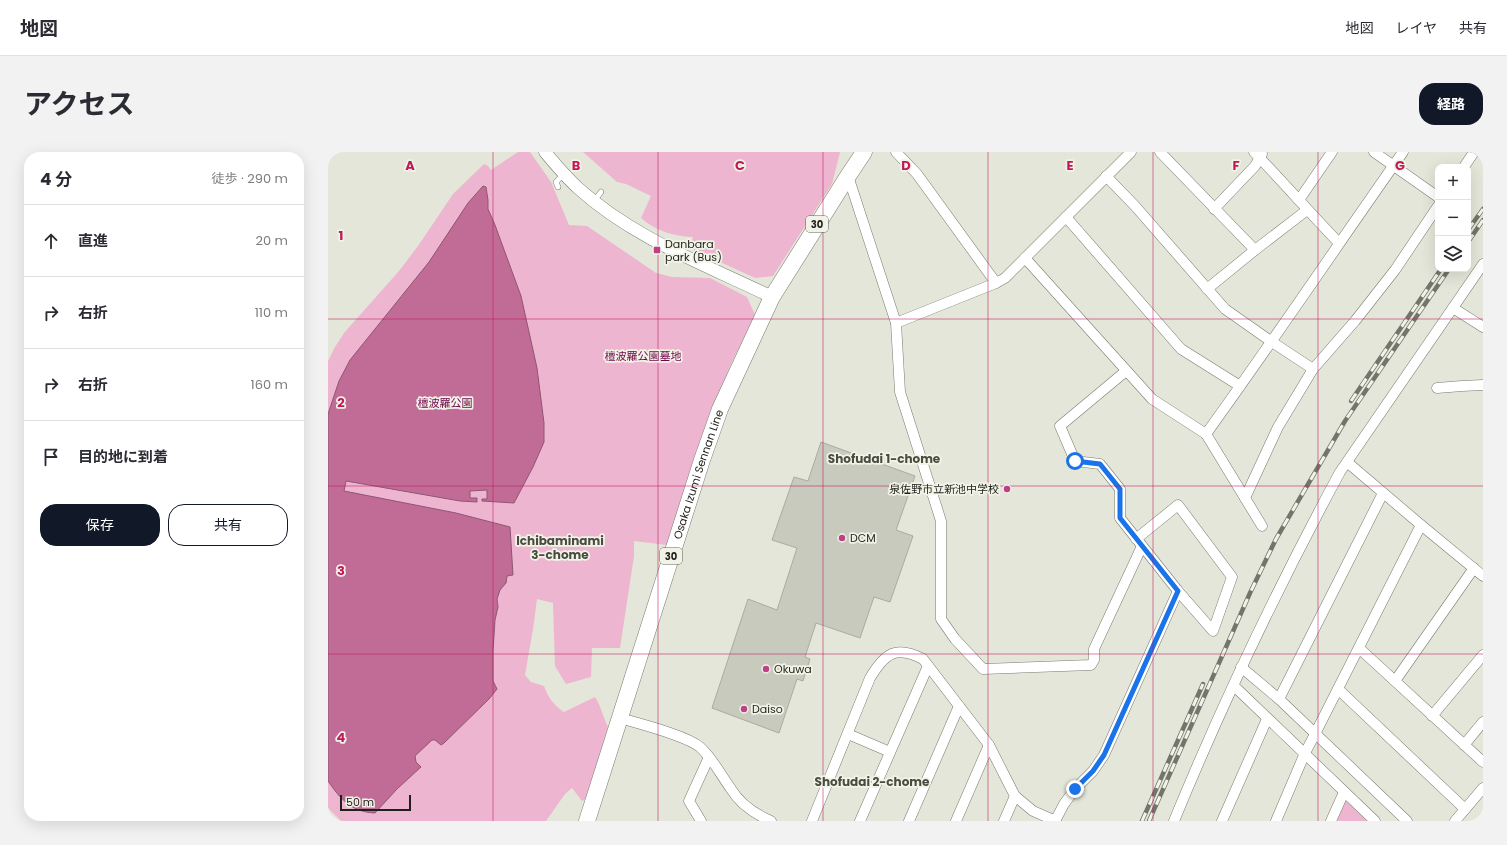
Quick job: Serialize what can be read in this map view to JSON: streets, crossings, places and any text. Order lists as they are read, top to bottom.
{
  "streets": {
    "main road": ["30", "Osaka Izumi Sennan Line"]
  },
  "districts": ["Shofudai 1-chome", "Ichibaminami 3-chome", "Shofudai 2-chome"],
  "parks": ["檀波羅公園墓地", "檀波羅公園"],
  "places": {
    "transit": ["Danbara park (Bus)"],
    "other": [
      "泉佐野市立新池中学校",
      "DCM",
      "Okuwa",
      "Daiso"
    ]
  },
  "scale_bar": "50 m",
  "page": {
    "header": "地図",
    "nav": ["地図", "レイヤ", "共有"],
    "title": "アクセス",
    "buttons": [
      "経路",
      ["保存", "共有"]
    ],
    "heading": ["4 分", "徒歩 · 290 m"],
    "map_buttons": ["+", "−"],
    "list": [
      ["直進", "20 m"],
      ["右折", "110 m"],
      ["右折", "160 m"],
      "目的地に到着"
    ],
    "scale": "50 m"
  },
  "grid": {
    "columns": [
      "A",
      "B",
      "C",
      "D",
      "E",
      "F",
      "G"
    ],
    "rows": [
      "1",
      "2",
      "3",
      "4"
    ]
  }
}
